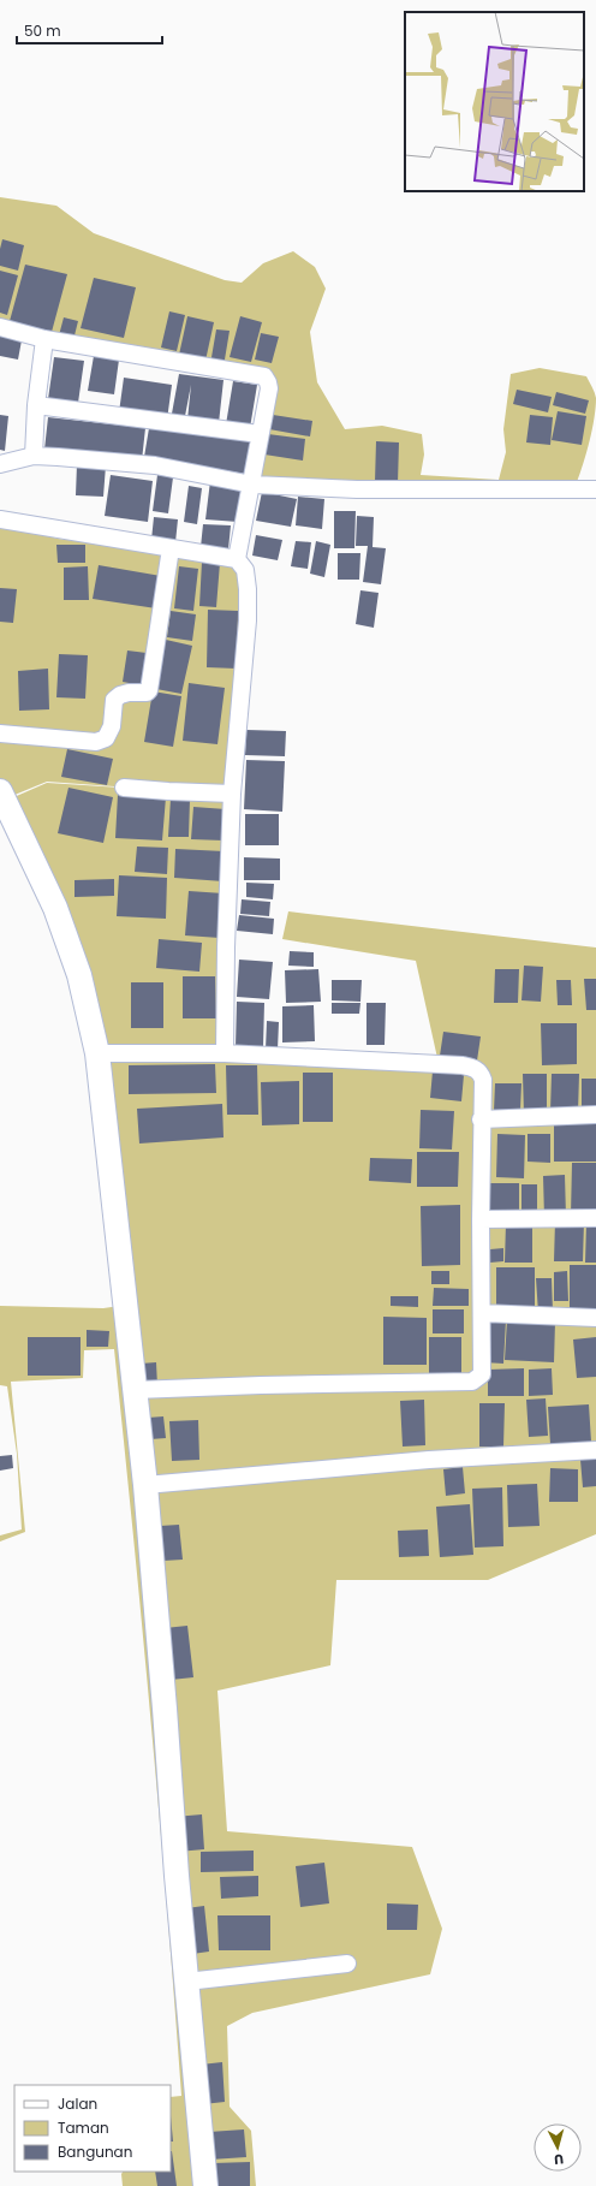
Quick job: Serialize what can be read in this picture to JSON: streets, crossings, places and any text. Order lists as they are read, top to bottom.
{
  "legend": ["Jalan", "Taman", "Bangunan"],
  "scale_bar": "50 m",
  "north": "bottom"
}
